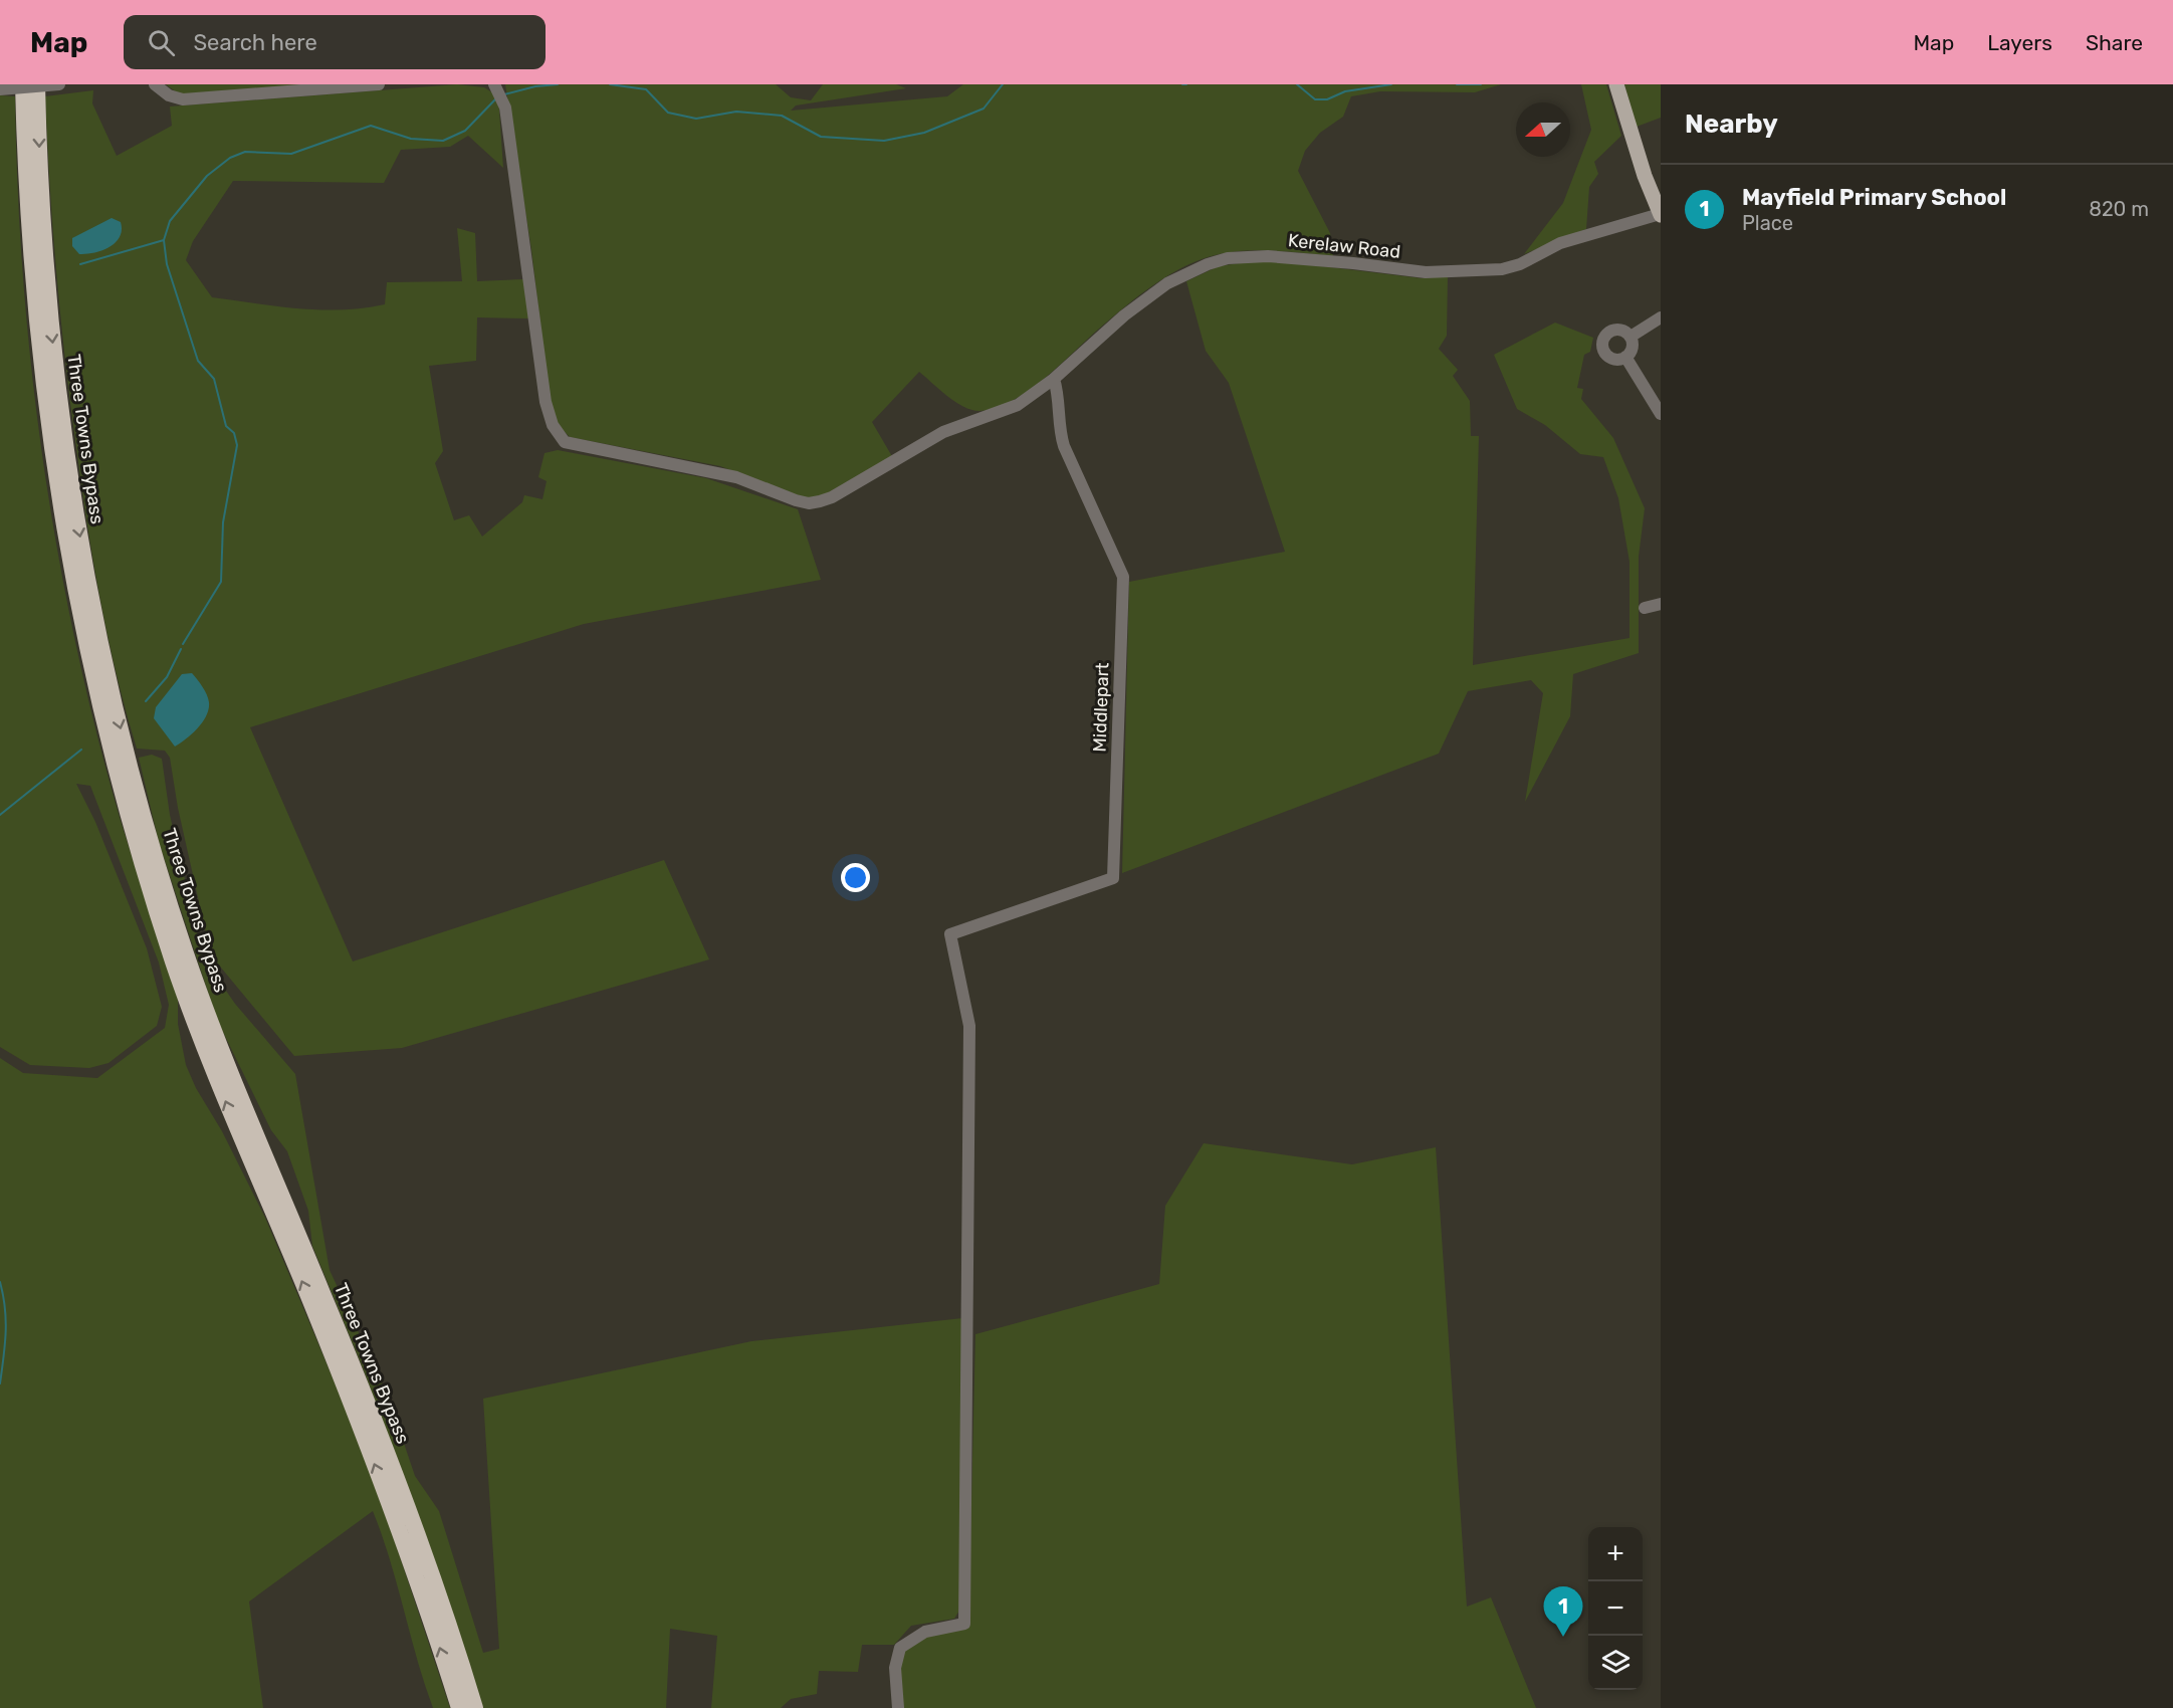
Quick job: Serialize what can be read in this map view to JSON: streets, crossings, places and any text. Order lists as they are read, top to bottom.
{
  "streets": {
    "highway": ["Three Towns Bypass"],
    "street": ["Kerelaw Road", "Middlepart"]
  },
  "crossings": [
    ["Kerelaw Road", "Middlepart"]
  ],
  "north": "left",
  "page": {
    "header": "Map",
    "search": "Search here",
    "nav": ["Map", "Layers", "Share"],
    "heading": "Nearby",
    "list": [
      {
        "mark": "1",
        "name": "Mayfield Primary School",
        "note": "Place",
        "value": "820 m"
      }
    ],
    "map_buttons": ["+", "−"],
    "pins": "1"
  }
}
